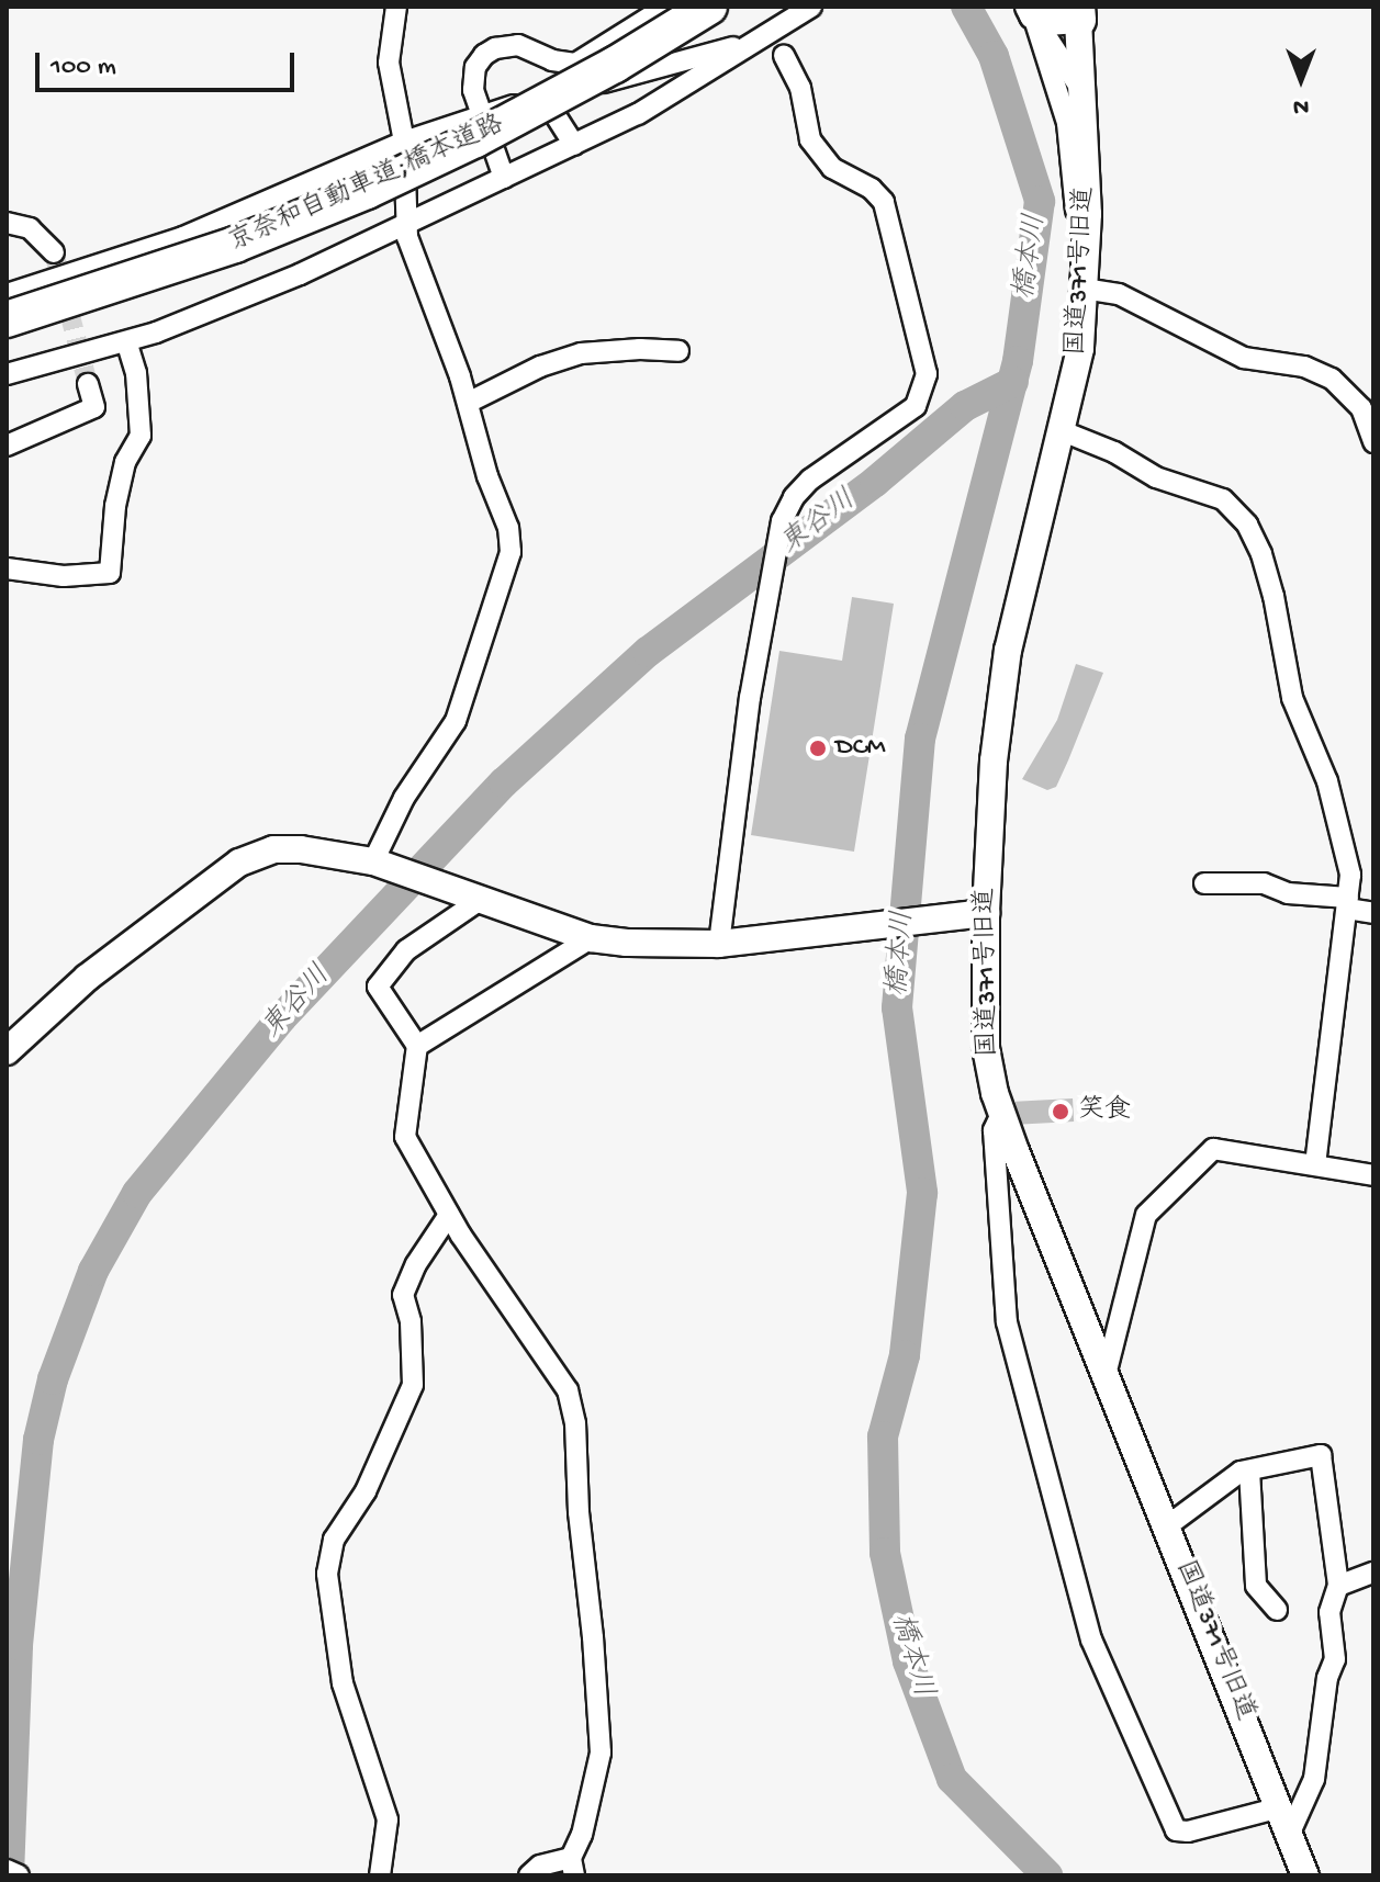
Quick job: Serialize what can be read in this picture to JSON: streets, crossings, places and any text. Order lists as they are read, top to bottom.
{
  "streets": {
    "highway": ["京奈和自動車道;橋本道路"],
    "street": ["国道371号旧道"]
  },
  "water": ["橋本川", "東谷川"],
  "places": ["DCM", "笑食"],
  "scale_bar": "100 m",
  "north": "bottom"
}
